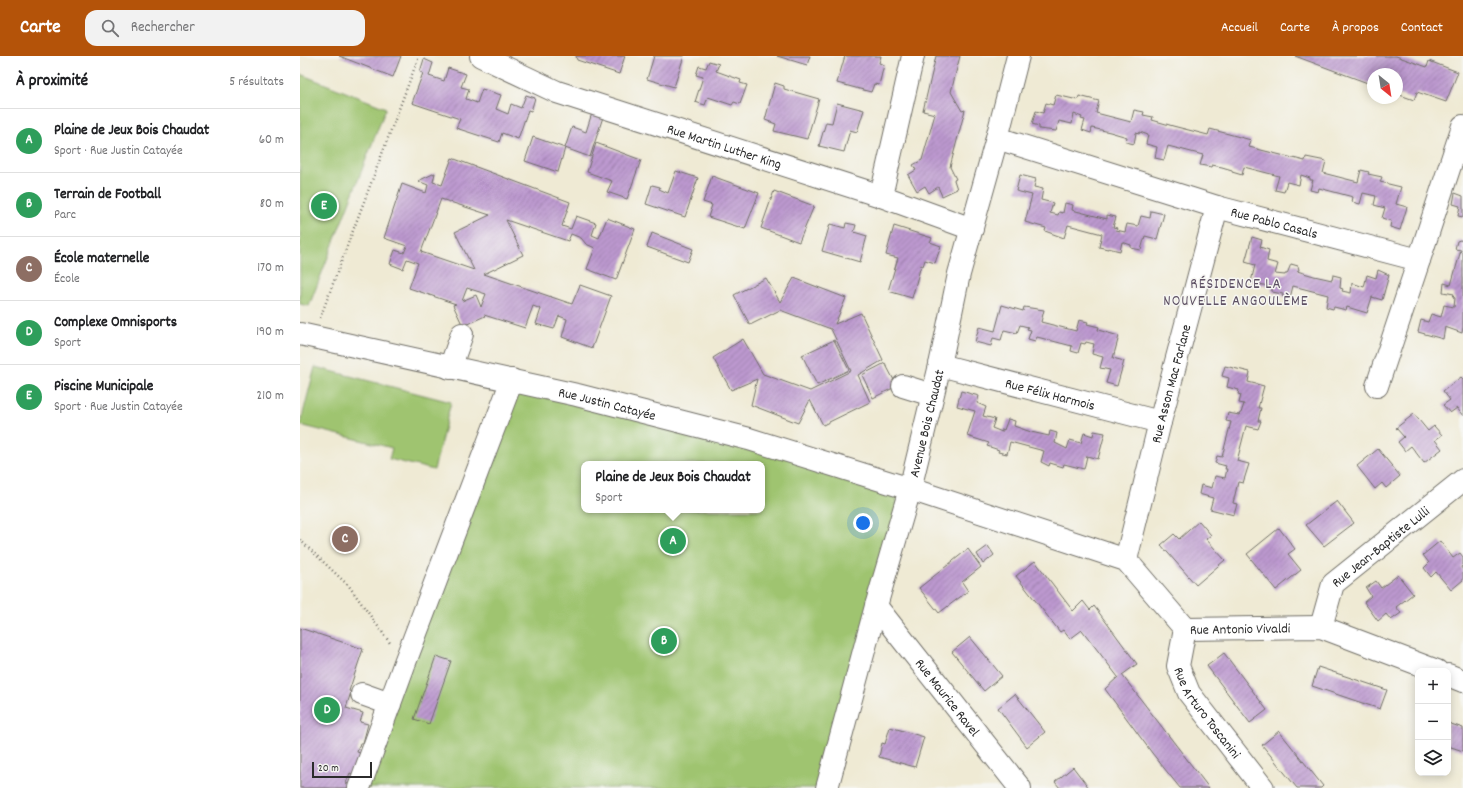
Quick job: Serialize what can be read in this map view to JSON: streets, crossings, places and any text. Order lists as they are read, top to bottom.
{
  "streets": {
    "street": [
      "Rue Martin Luther King",
      "Rue Pablo Casals",
      "Rue Asson Mac Farlane",
      "Rue Félix Harmois",
      "Rue Justin Catayée",
      "Avenue Bois Chaudat",
      "Rue Jean-Baptiste Lulli",
      "Rue Antonio Vivaldi",
      "Rue Maurice Ravel",
      "Rue Arturo Toscanini"
    ]
  },
  "crossings": [
    ["Rue Martin Luther King", "Avenue Bois Chaudat"],
    ["Rue Pablo Casals", "Rue Asson Mac Farlane"],
    ["Rue Pablo Casals", "Avenue Bois Chaudat"],
    ["Rue Asson Mac Farlane", "Rue Félix Harmois"],
    ["Rue Asson Mac Farlane", "Rue Antonio Vivaldi"],
    ["Rue Félix Harmois", "Avenue Bois Chaudat"],
    ["Rue Justin Catayée", "Avenue Bois Chaudat"],
    ["Avenue Bois Chaudat", "Rue Maurice Ravel"],
    ["Rue Jean-Baptiste Lulli", "Rue Antonio Vivaldi"],
    ["Rue Antonio Vivaldi", "Rue Arturo Toscanini"]
  ],
  "districts": ["RÉSIDENCE LA NOUVELLE ANGOULÈME"],
  "scale_bar": "20 m",
  "north": "bottom right",
  "page": {
    "header": "Carte",
    "search": "Rechercher",
    "nav": [
      "Accueil",
      "Carte",
      "À propos",
      "Contact"
    ],
    "heading": ["À proximité", "5 résultats"],
    "list": [
      {
        "mark": "A",
        "name": "Plaine de Jeux Bois Chaudat",
        "note": "Sport · Rue Justin Catayée",
        "value": "60 m"
      },
      {
        "mark": "B",
        "name": "Terrain de Football",
        "note": "Parc",
        "value": "80 m"
      },
      {
        "mark": "C",
        "name": "École maternelle",
        "note": "École",
        "value": "170 m"
      },
      {
        "mark": "D",
        "name": "Complexe Omnisports",
        "note": "Sport",
        "value": "190 m"
      },
      {
        "mark": "E",
        "name": "Piscine Municipale",
        "note": "Sport · Rue Justin Catayée",
        "value": "210 m"
      }
    ],
    "pins": [
      "E",
      "C",
      "A",
      "B",
      "D"
    ],
    "popup": ["Plaine de Jeux Bois Chaudat", "Sport"],
    "map_buttons": ["+", "−"],
    "scale": "20 m"
  }
}
